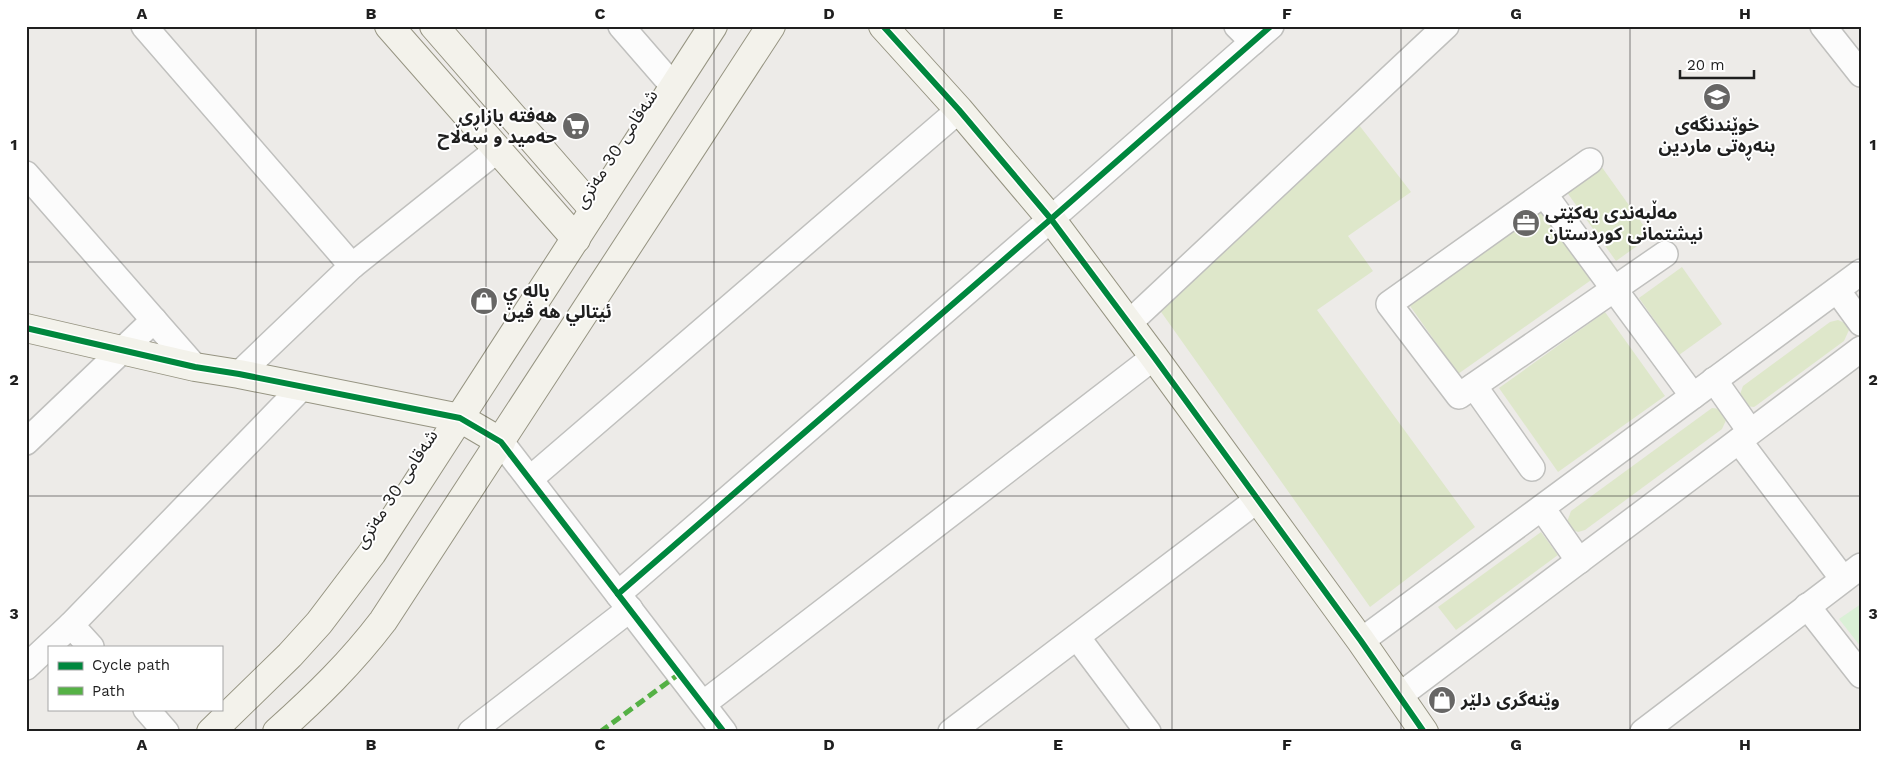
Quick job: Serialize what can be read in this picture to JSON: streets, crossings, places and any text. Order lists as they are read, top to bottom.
{
  "streets": {
    "main road": ["شەقامی 30 مەتری"]
  },
  "places": {
    "school or university": ["خوێندنگەی بنەڕەتی ماردین"],
    "supermarket": ["هەفتە بازاڕی حەمید و سەڵاح"],
    "office": ["مەڵبەندی یەکێتی نیشتمانی کوردستان"],
    "shop": ["باله ي ئيتالي هه ڤين", "وێنەگری دلێر"]
  },
  "legend": ["Cycle path", "Path"],
  "scale_bar": "20 m",
  "grid": {
    "columns": [
      "A",
      "B",
      "C",
      "D",
      "E",
      "F",
      "G",
      "H"
    ],
    "rows": ["1", "2", "3"]
  }
}
